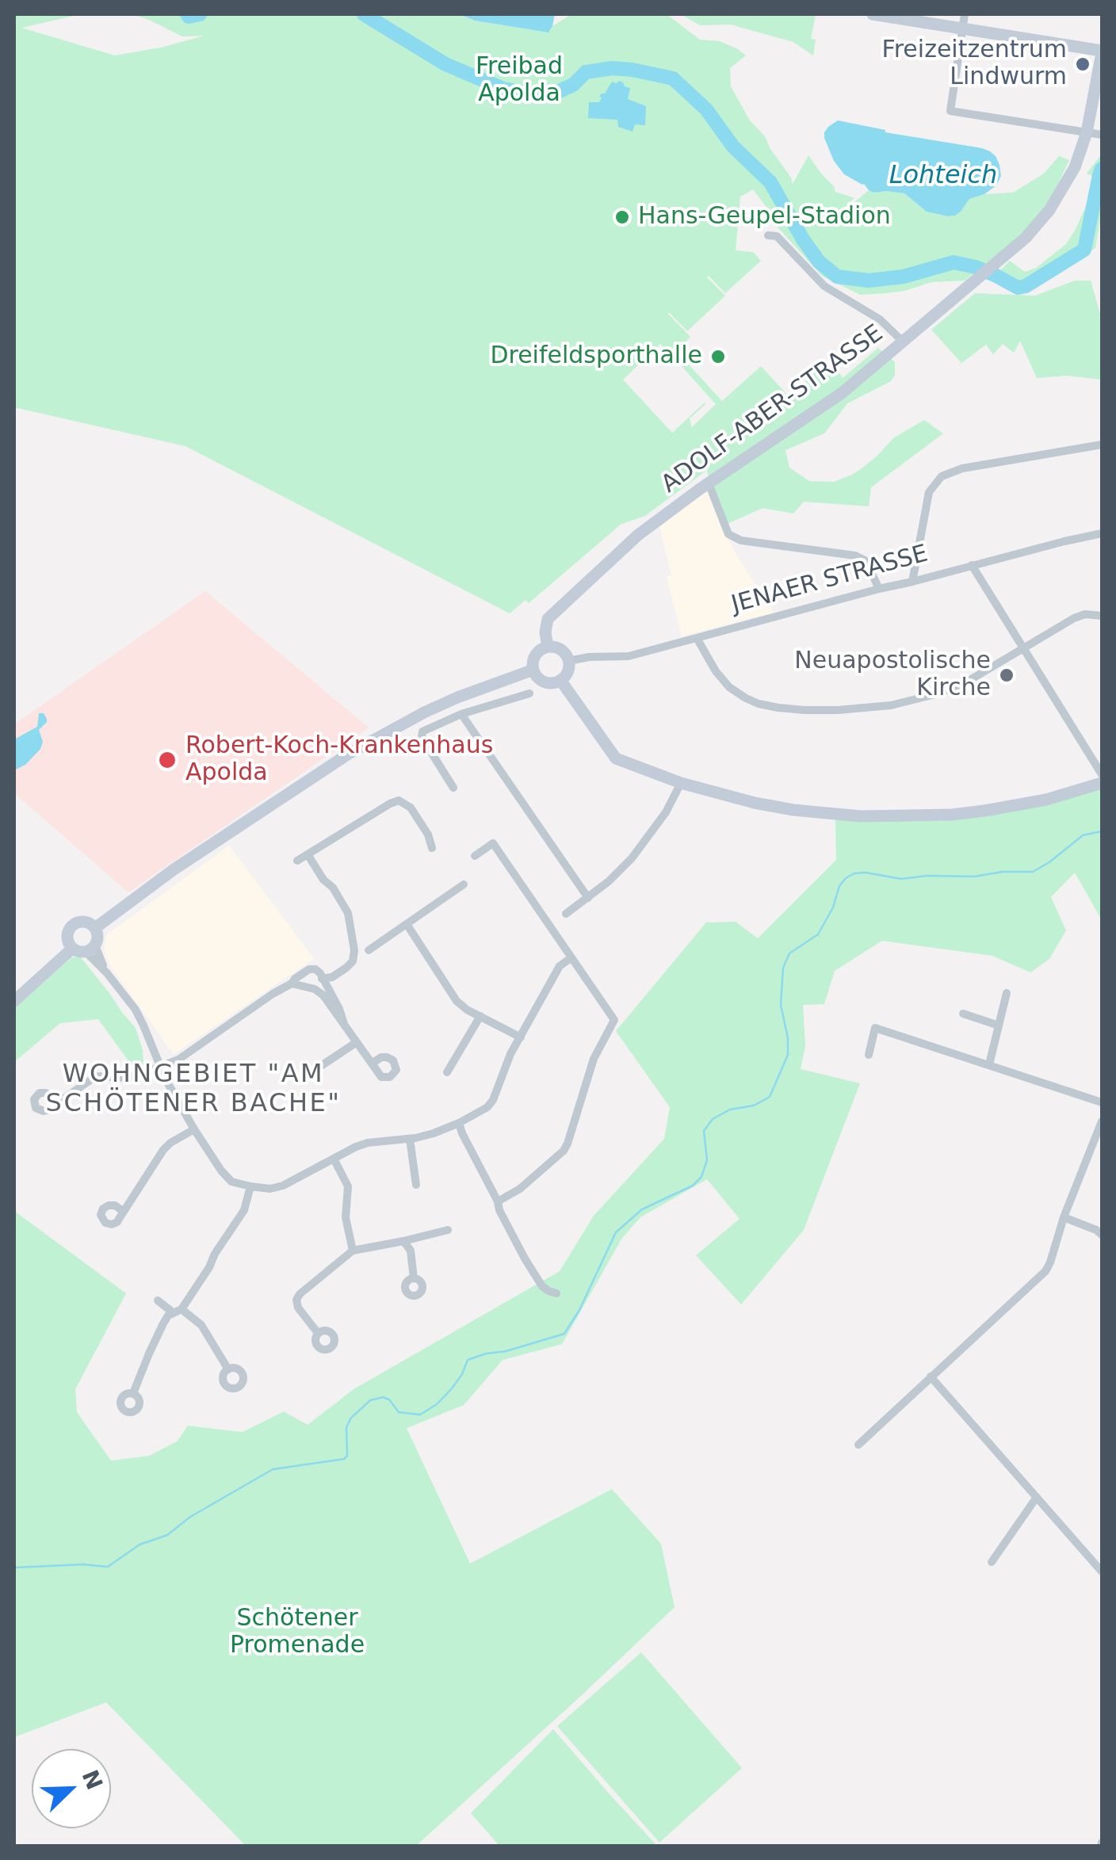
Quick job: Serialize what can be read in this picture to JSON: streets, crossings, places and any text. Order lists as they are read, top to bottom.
{
  "streets": {
    "main road": ["ADOLF-ABER-STRASSE"],
    "street": ["JENAER STRASSE"]
  },
  "crossings": [
    ["ADOLF-ABER-STRASSE", "JENAER STRASSE"]
  ],
  "districts": ["WOHNGEBIET \"AM SCHÖTENER BACHE\""],
  "water": ["Lohteich"],
  "parks": ["Freibad Apolda", "Schötener Promenade"],
  "places": [
    "Freizeitzentrum Lindwurm",
    "Hans-Geupel-Stadion",
    "Dreifeldsporthalle",
    "Neuapostolische Kirche",
    "Robert-Koch-Krankenhaus Apolda"
  ],
  "north": "top right"
}
